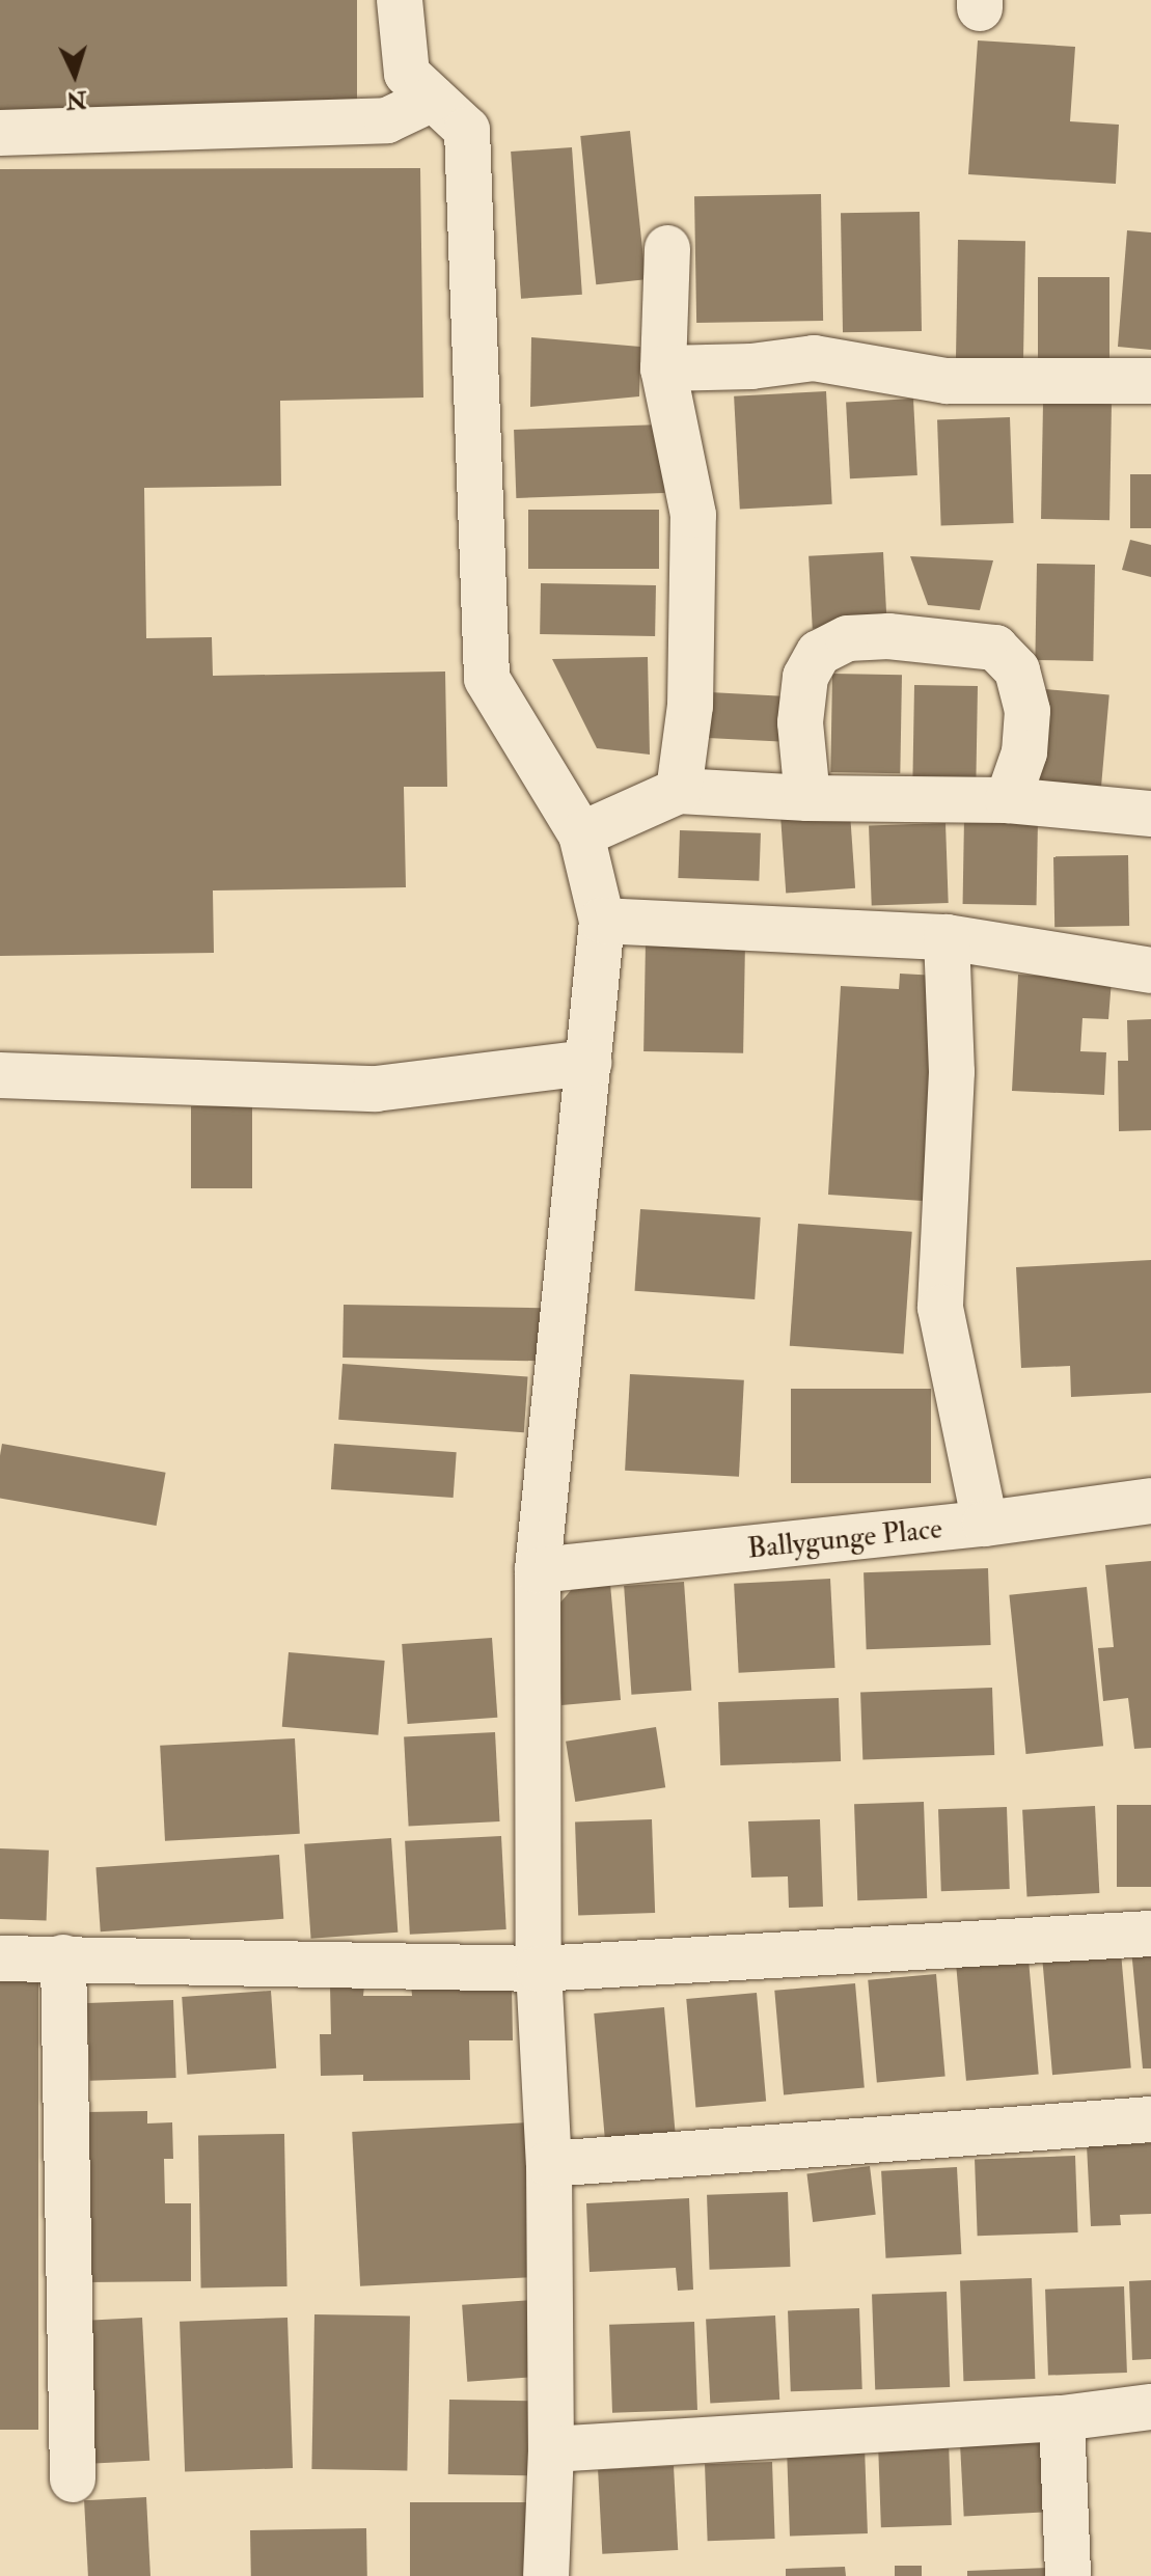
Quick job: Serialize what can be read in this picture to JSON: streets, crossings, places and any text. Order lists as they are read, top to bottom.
{
  "streets": {
    "street": ["Ballygunge Place"]
  },
  "north": "bottom"
}
